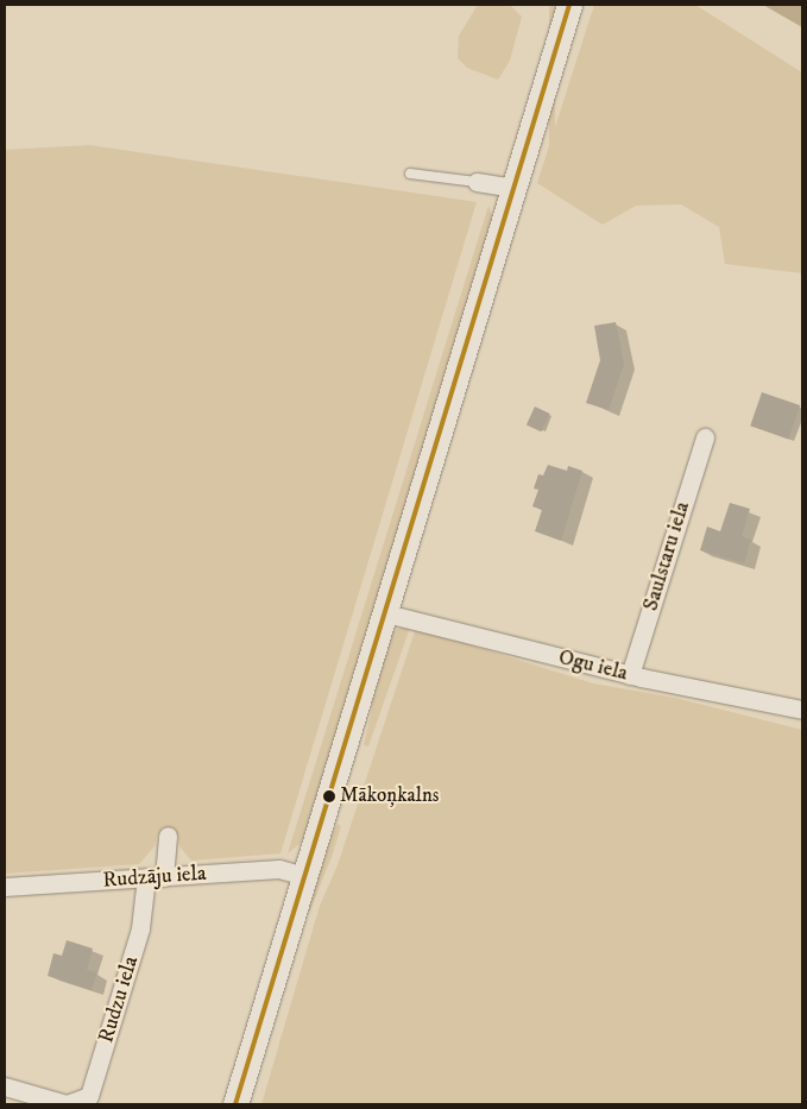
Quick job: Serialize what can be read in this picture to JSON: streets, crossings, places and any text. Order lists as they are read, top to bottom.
{
  "streets": {
    "street": [
      "Saulstaru iela",
      "Ogu iela",
      "Rudzāju iela",
      "Rudzu iela"
    ]
  },
  "crossings": [
    ["Saulstaru iela", "Ogu iela"],
    ["Rudzāju iela", "Rudzu iela"]
  ],
  "places": ["Mākoņkalns"]
}
